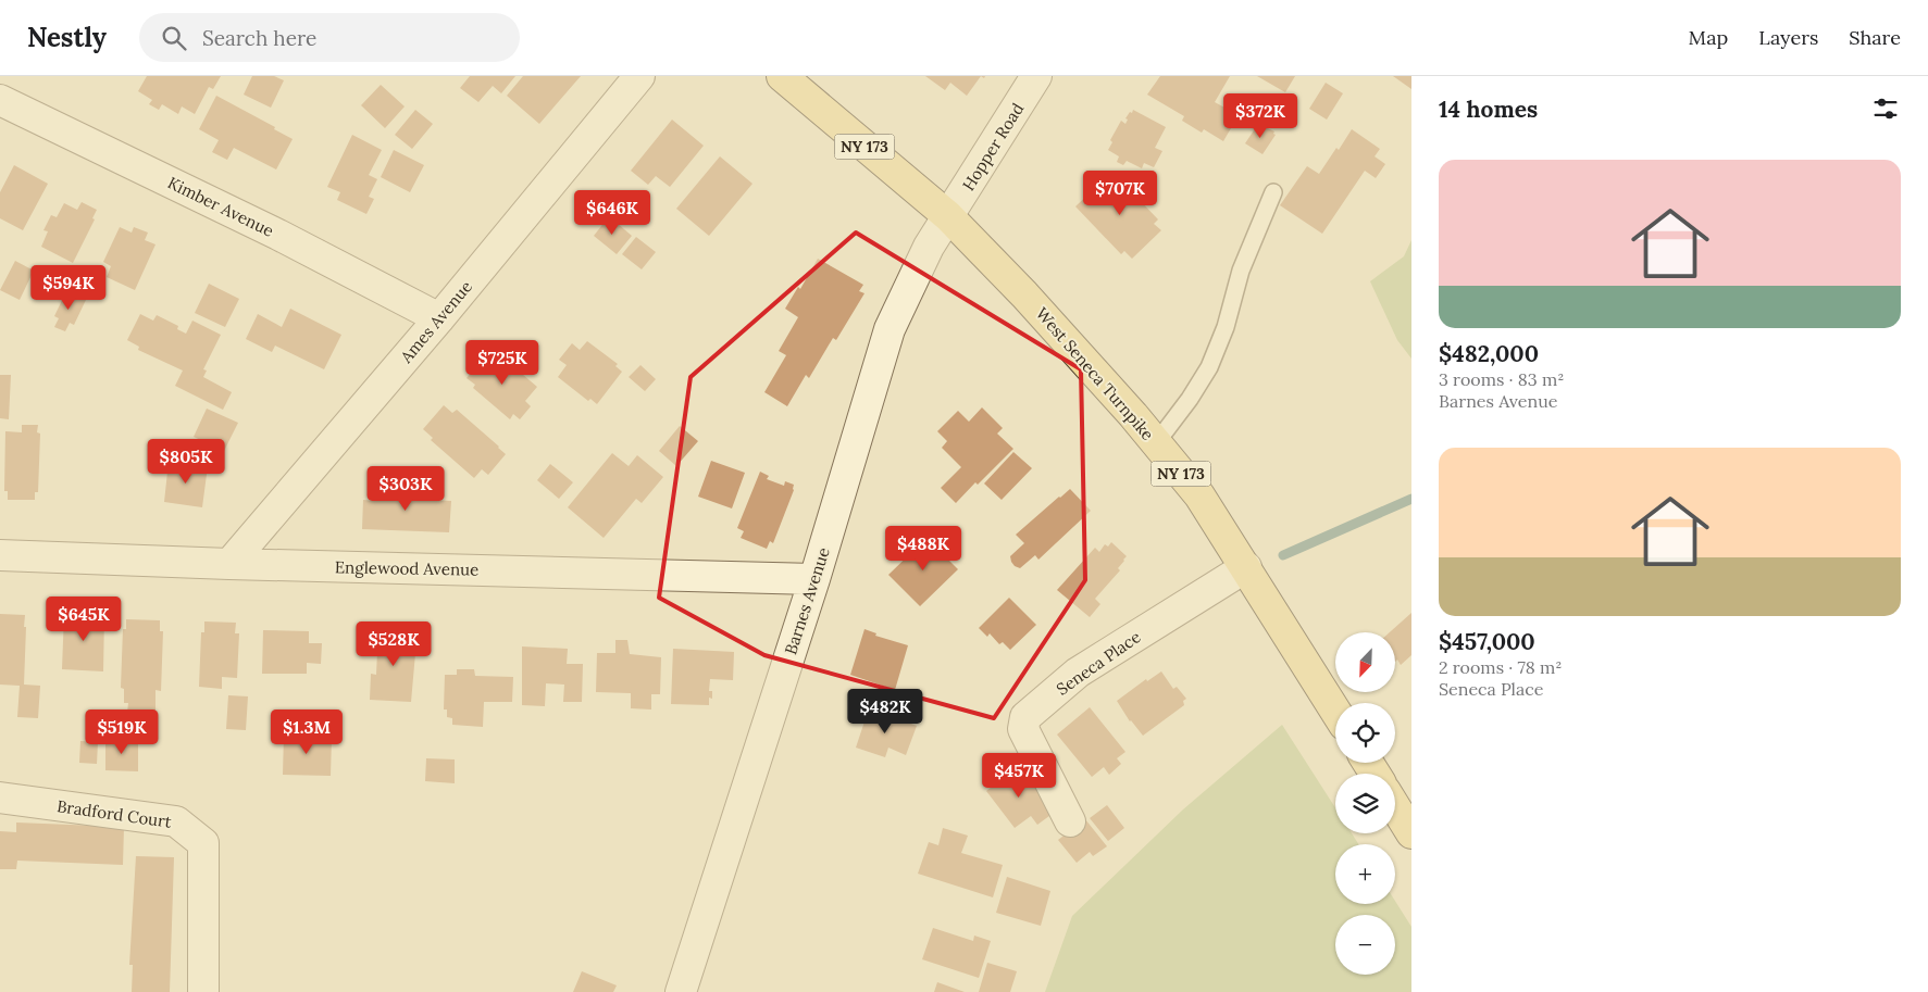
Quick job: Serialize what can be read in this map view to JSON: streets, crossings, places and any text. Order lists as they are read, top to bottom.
{
  "streets": {
    "main road": ["NY 173", "West Seneca Turnpike"],
    "street": [
      "Hopper Road",
      "Kimber Avenue",
      "Ames Avenue",
      "Englewood Avenue",
      "Barnes Avenue",
      "Seneca Place",
      "Bradford Court"
    ]
  },
  "crossings": [
    ["Hopper Road", "West Seneca Turnpike"],
    ["Hopper Road", "Barnes Avenue"],
    ["Kimber Avenue", "Ames Avenue"],
    ["Ames Avenue", "Englewood Avenue"],
    ["West Seneca Turnpike", "Barnes Avenue"],
    ["West Seneca Turnpike", "Seneca Place"],
    ["Englewood Avenue", "Barnes Avenue"]
  ],
  "north": "bottom left",
  "page": {
    "header": "Nestly",
    "search": "Search here",
    "nav": ["Map", "Layers", "Share"],
    "heading": "14 homes",
    "price": [
      "$372K",
      "$707K",
      "$646K",
      "$594K",
      "$725K",
      "$805K",
      "$303K",
      "$488K",
      "$645K",
      "$528K",
      "$482K",
      "$519K",
      "$1.3M",
      "$457K"
    ],
    "list": [
      {
        "name": "$482,000",
        "note": "3 rooms · 83 m² · Barnes Avenue"
      },
      {
        "name": "$457,000",
        "note": "2 rooms · 78 m² · Seneca Place"
      }
    ],
    "map_buttons": ["+", "−"]
  }
}
